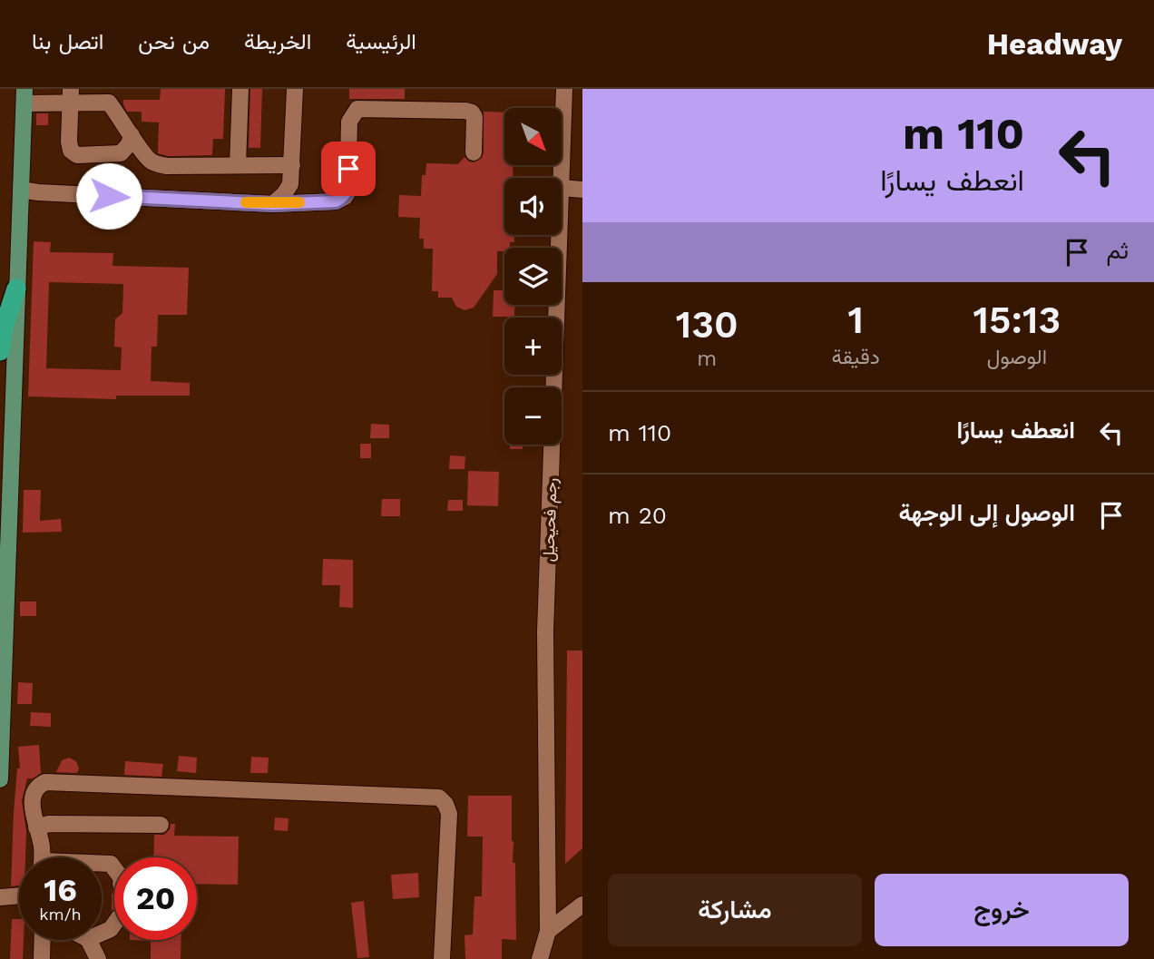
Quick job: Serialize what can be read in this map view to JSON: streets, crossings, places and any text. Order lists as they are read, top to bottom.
{
  "streets": {
    "street": ["رجم فحيحيل"]
  },
  "north": "bottom right",
  "page": {
    "header": "Headway",
    "nav": [
      "الرئيسية",
      "الخريطة",
      "من نحن",
      "اتصل بنا"
    ],
    "turn": ["110 m", "انعطف يسارًا"],
    "map_buttons": ["+", "−"],
    "then": "ثم",
    "eta": [
      "15:13",
      "الوصول",
      "1",
      "دقيقة",
      "130",
      "m"
    ],
    "list": [
      {
        "name": "انعطف يسارًا",
        "value": "110 m"
      },
      {
        "name": "الوصول إلى الوجهة",
        "value": "20 m"
      }
    ],
    "speed": "16 km/h",
    "limit": "20",
    "buttons": ["خروج", "مشاركة"]
  }
}
